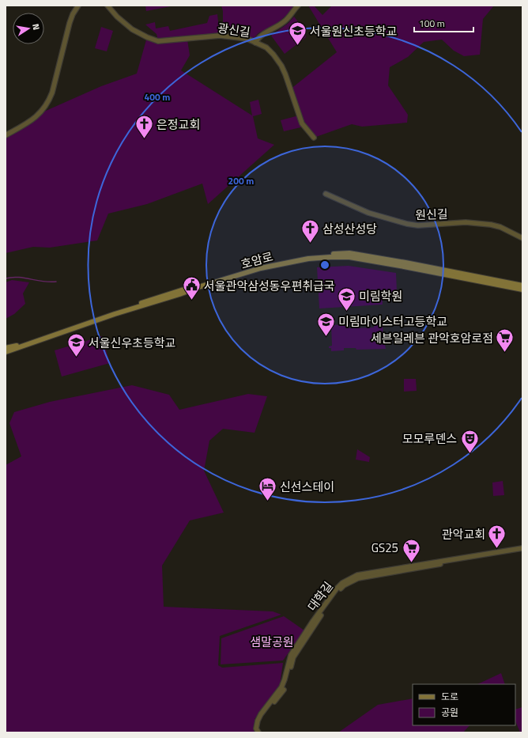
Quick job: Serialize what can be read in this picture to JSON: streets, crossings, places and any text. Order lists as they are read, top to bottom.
{
  "streets": {
    "main road": ["호암로"],
    "street": ["광신길", "원신길", "대학길"]
  },
  "parks": ["샘말공원"],
  "places": {
    "school or university": [
      "서울원신초등학교",
      "미림학원",
      "미림마이스터고등학교",
      "서울신우초등학교"
    ],
    "church": ["은정교회", "삼성산성당", "관악교회"],
    "public building": ["서울관악삼성동우편취급국"],
    "supermarket": ["세븐일레븐 관악호암로점", "GS25"],
    "theatre": ["모모루덴스"],
    "hotel": ["신선스테이"]
  },
  "legend": ["도로", "공원"],
  "scale_bar": "100 m",
  "north": "right",
  "rings": ["400 m", "200 m"]
}
